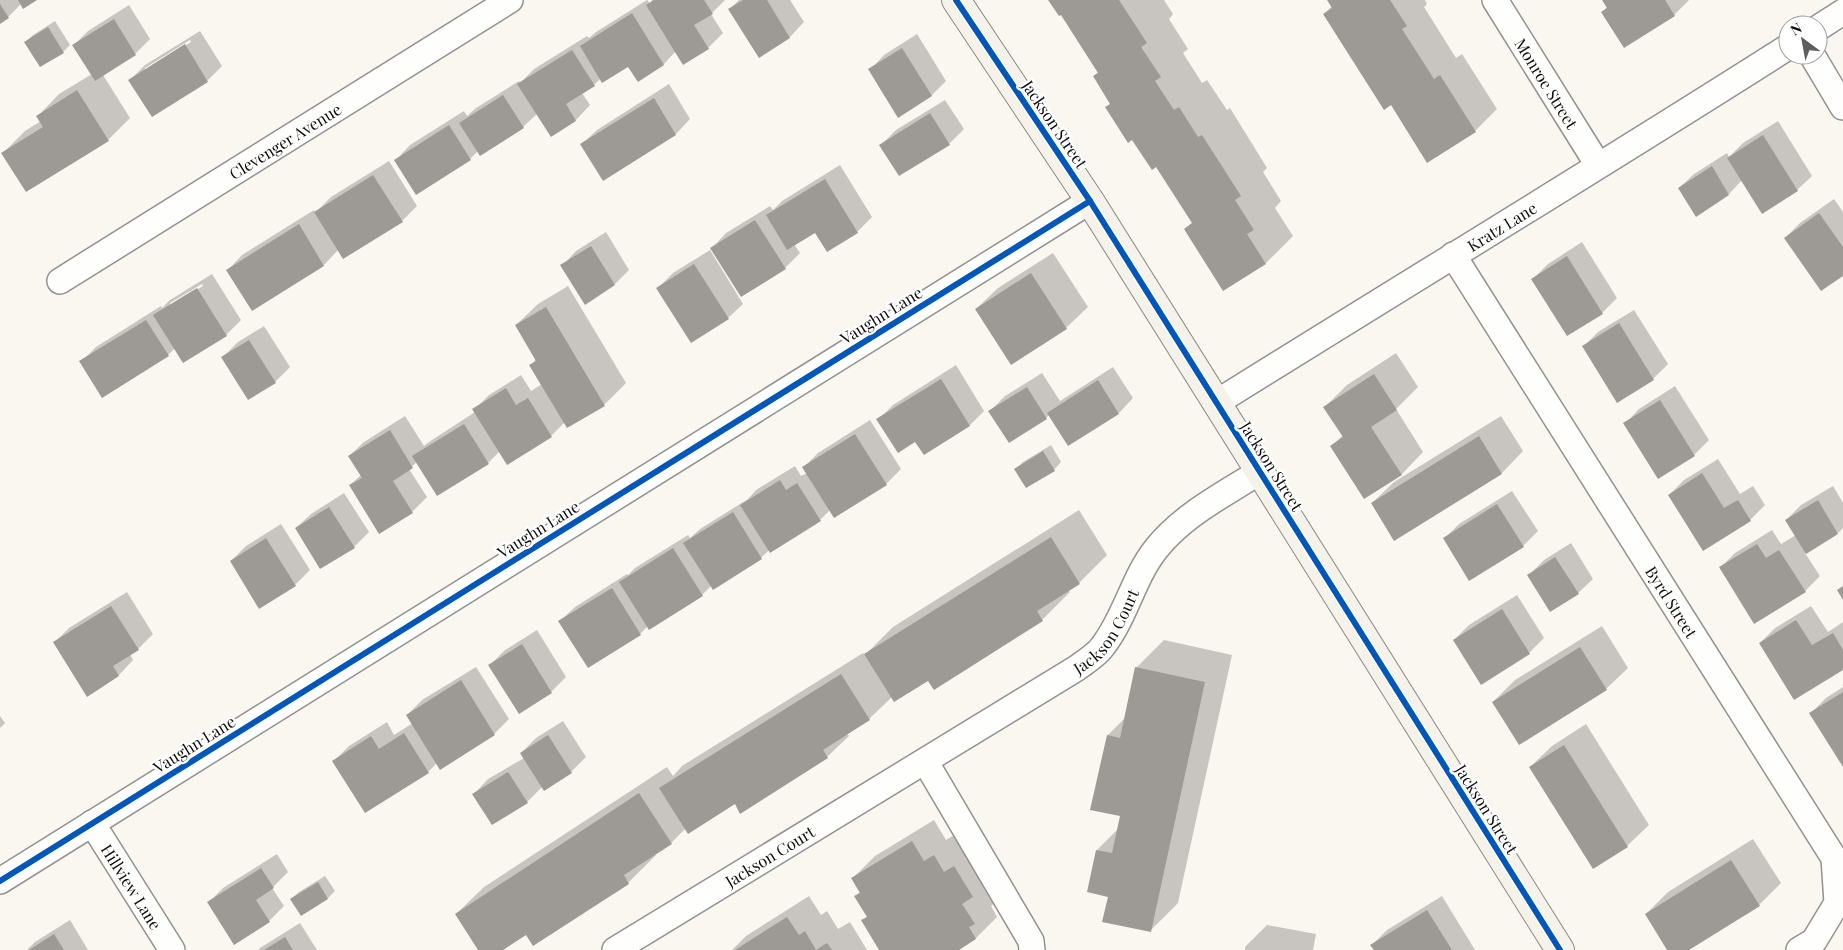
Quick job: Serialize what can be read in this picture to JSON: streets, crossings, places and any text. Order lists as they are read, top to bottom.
{
  "streets": {
    "street": [
      "Monroe Street",
      "Jackson Street",
      "Clevenger Avenue",
      "Kratz Lane",
      "Vaughn Lane",
      "Byrd Street",
      "Jackson Court",
      "Hillview Lane"
    ]
  },
  "crossings": [
    ["Monroe Street", "Kratz Lane"],
    ["Jackson Street", "Kratz Lane"],
    ["Jackson Street", "Vaughn Lane"],
    ["Jackson Street", "Jackson Court"],
    ["Kratz Lane", "Byrd Street"],
    ["Vaughn Lane", "Hillview Lane"]
  ],
  "north": "top left"
}
